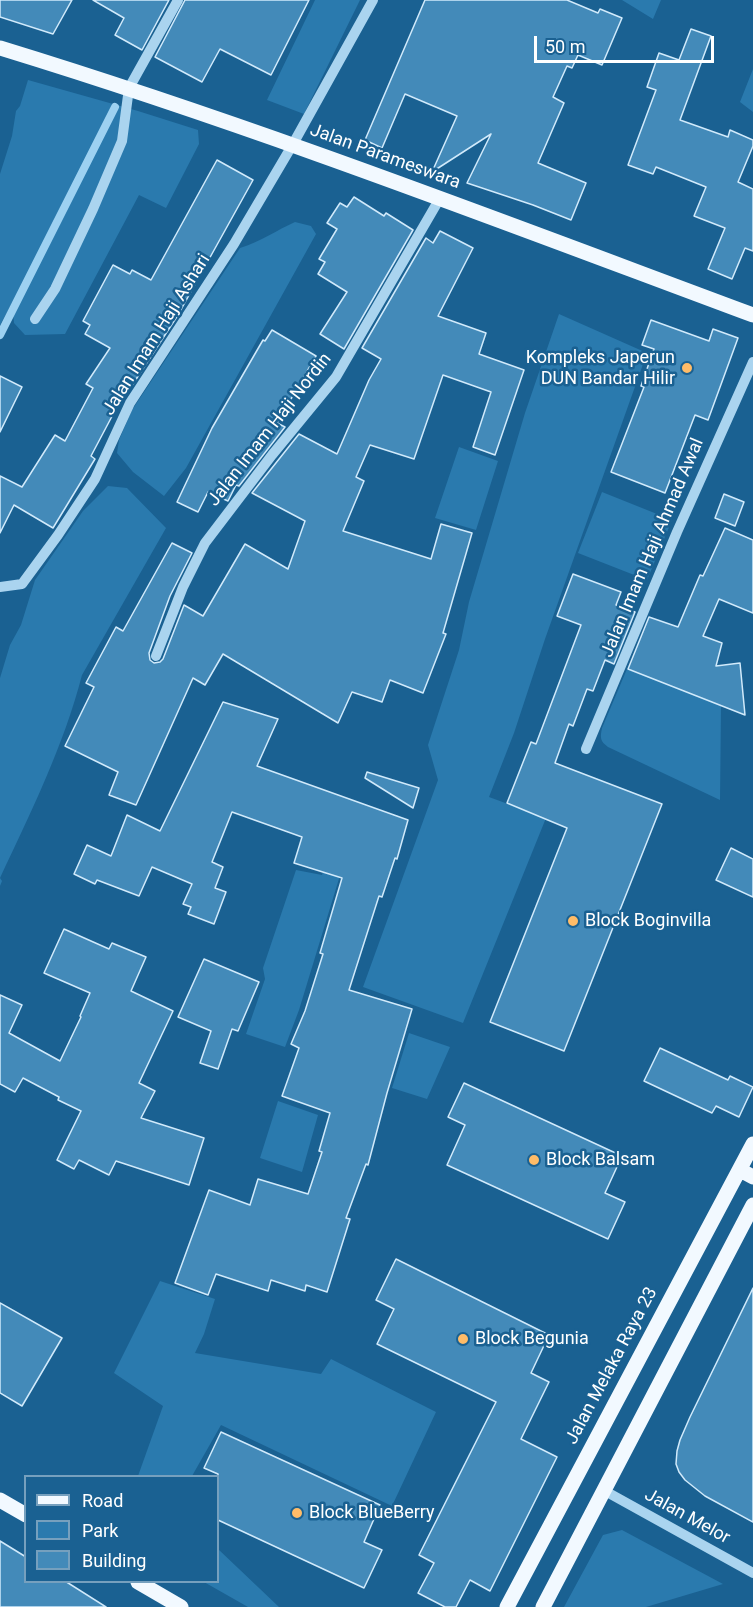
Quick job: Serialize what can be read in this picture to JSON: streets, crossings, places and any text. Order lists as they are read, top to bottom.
{
  "streets": {
    "main road": ["Jalan Parameswara", "Jalan Melaka Raya 23"],
    "street": [
      "Jalan Imam Haji Ashari",
      "Jalan Imam Haji Nordin",
      "Jalan Imam Haji Ahmad Awal",
      "Jalan Melor"
    ]
  },
  "crossings": [
    ["Jalan Parameswara", "Jalan Imam Haji Ashari"],
    ["Jalan Parameswara", "Jalan Imam Haji Nordin"]
  ],
  "places": [
    "Kompleks Japerun DUN Bandar Hilir",
    "Block Boginvilla",
    "Block Balsam",
    "Block Begunia",
    "Block BlueBerry"
  ],
  "legend": ["Road", "Park", "Building"],
  "scale_bar": "50 m"
}
